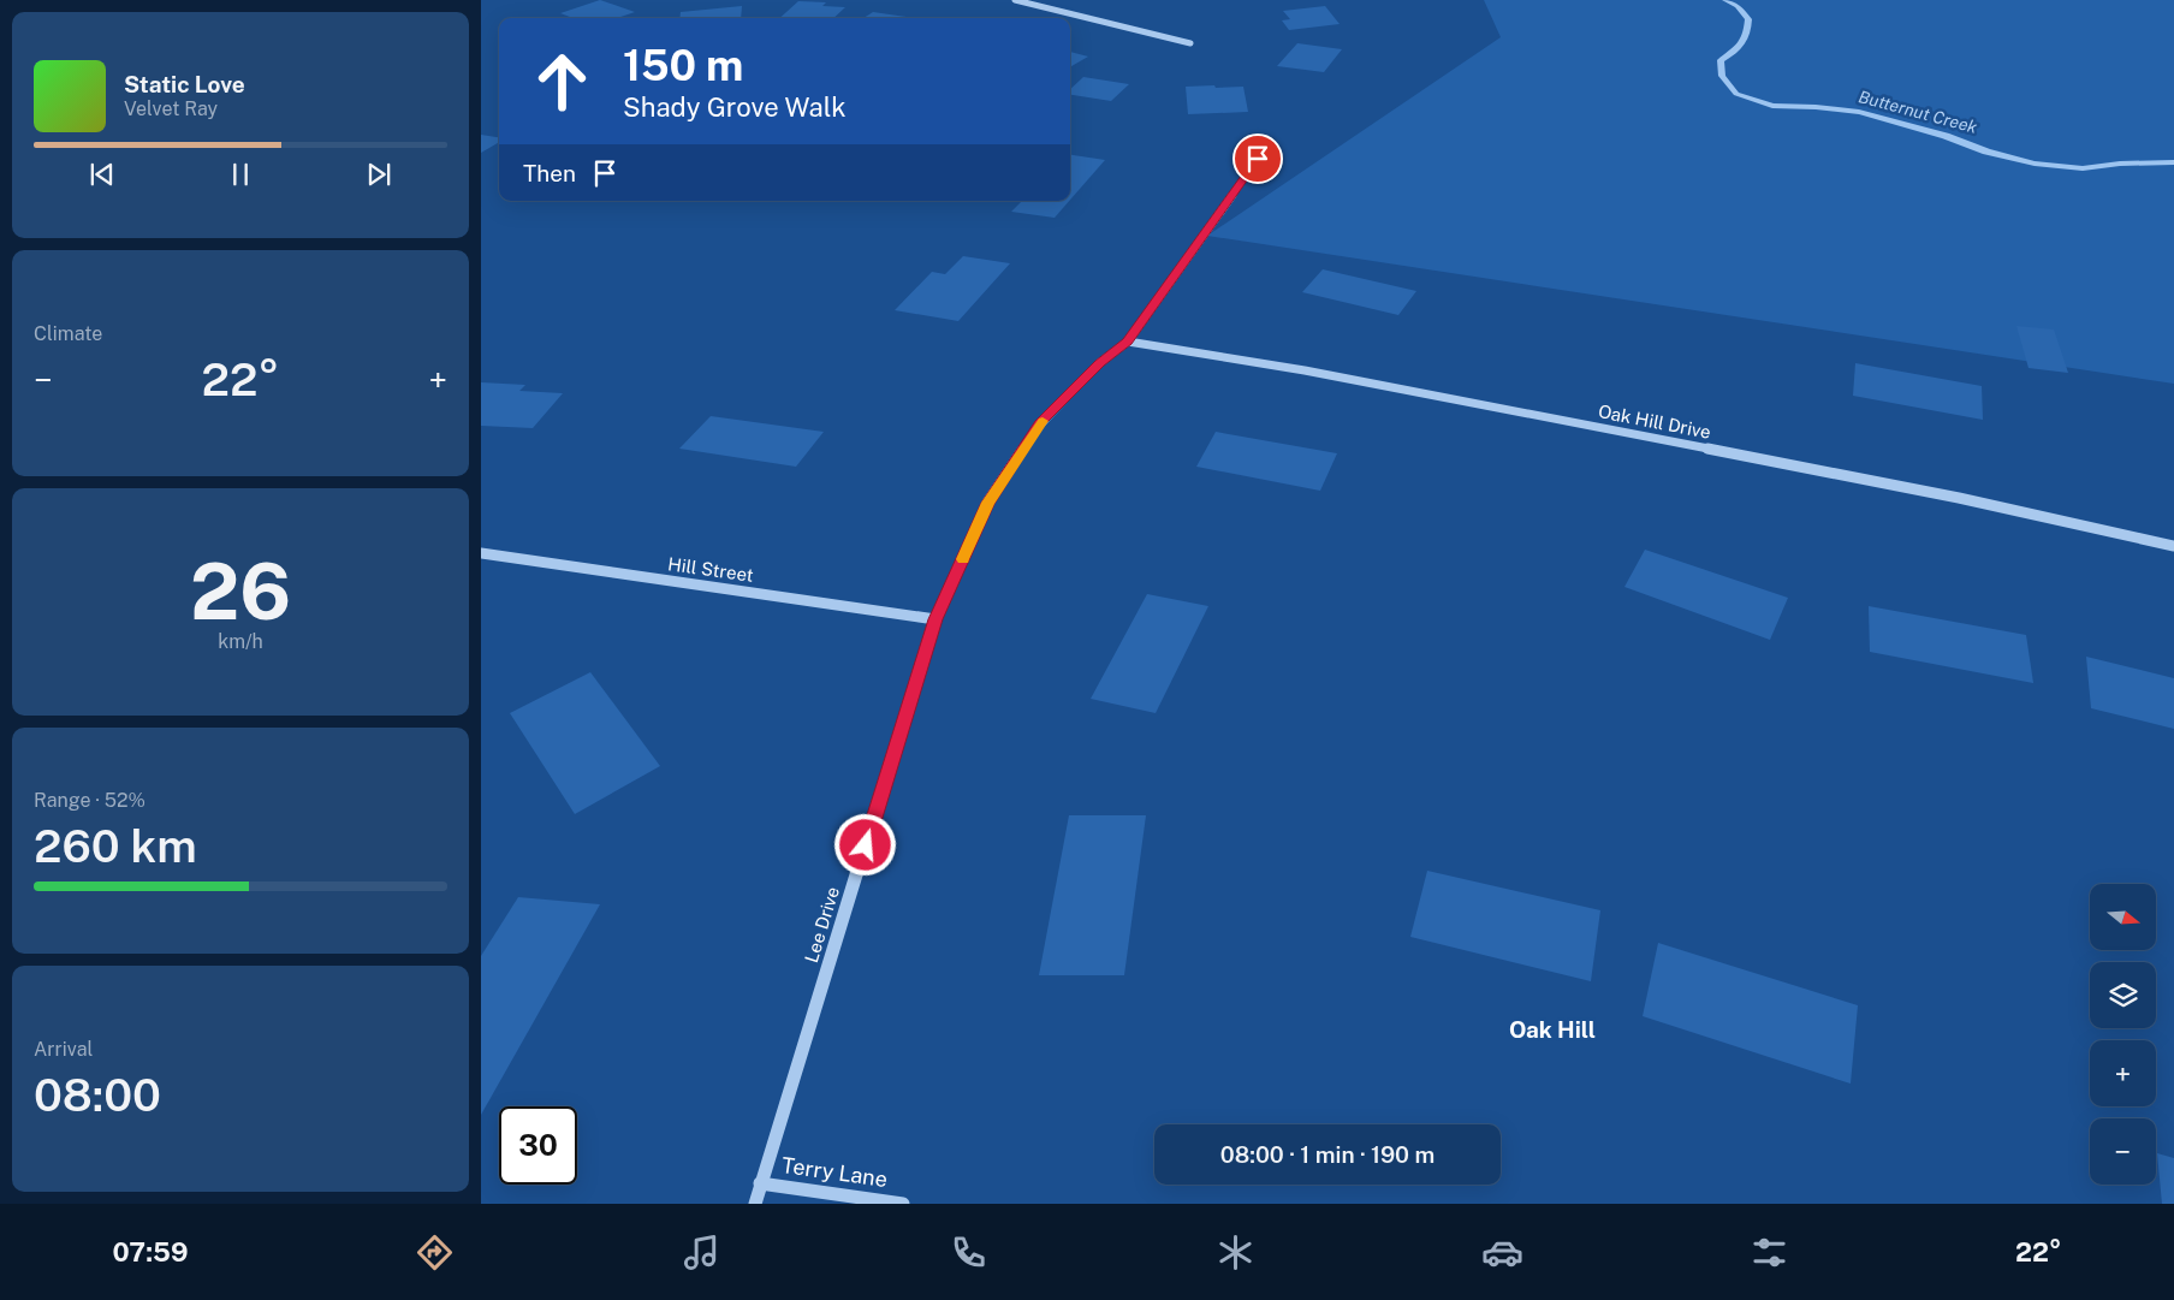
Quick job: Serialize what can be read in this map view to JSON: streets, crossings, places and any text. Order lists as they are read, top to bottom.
{
  "streets": {
    "street": [
      "Oak Hill Drive",
      "Hill Street",
      "Lee Drive",
      "Terry Lane"
    ]
  },
  "crossings": [
    ["Oak Hill Drive", "Lee Drive"],
    ["Hill Street", "Lee Drive"],
    ["Lee Drive", "Terry Lane"]
  ],
  "districts": ["Oak Hill"],
  "water": ["Butternut Creek"],
  "north": "right",
  "page": {
    "turn": ["150 m", "Shady Grove Walk"],
    "song": ["Static Love", "Velvet Ray"],
    "then": "Then",
    "tile": [
      "Climate",
      ["26", "km/h"],
      ["Range · 52%", "260 km"],
      ["Arrival", "08:00"]
    ],
    "heat": ["−", "22°", "+"],
    "map_buttons": ["+", "−"],
    "limit": "30",
    "trip": "08:00 · 1 min · 190 m",
    "tabs": ["07:59", "22°"]
  }
}
